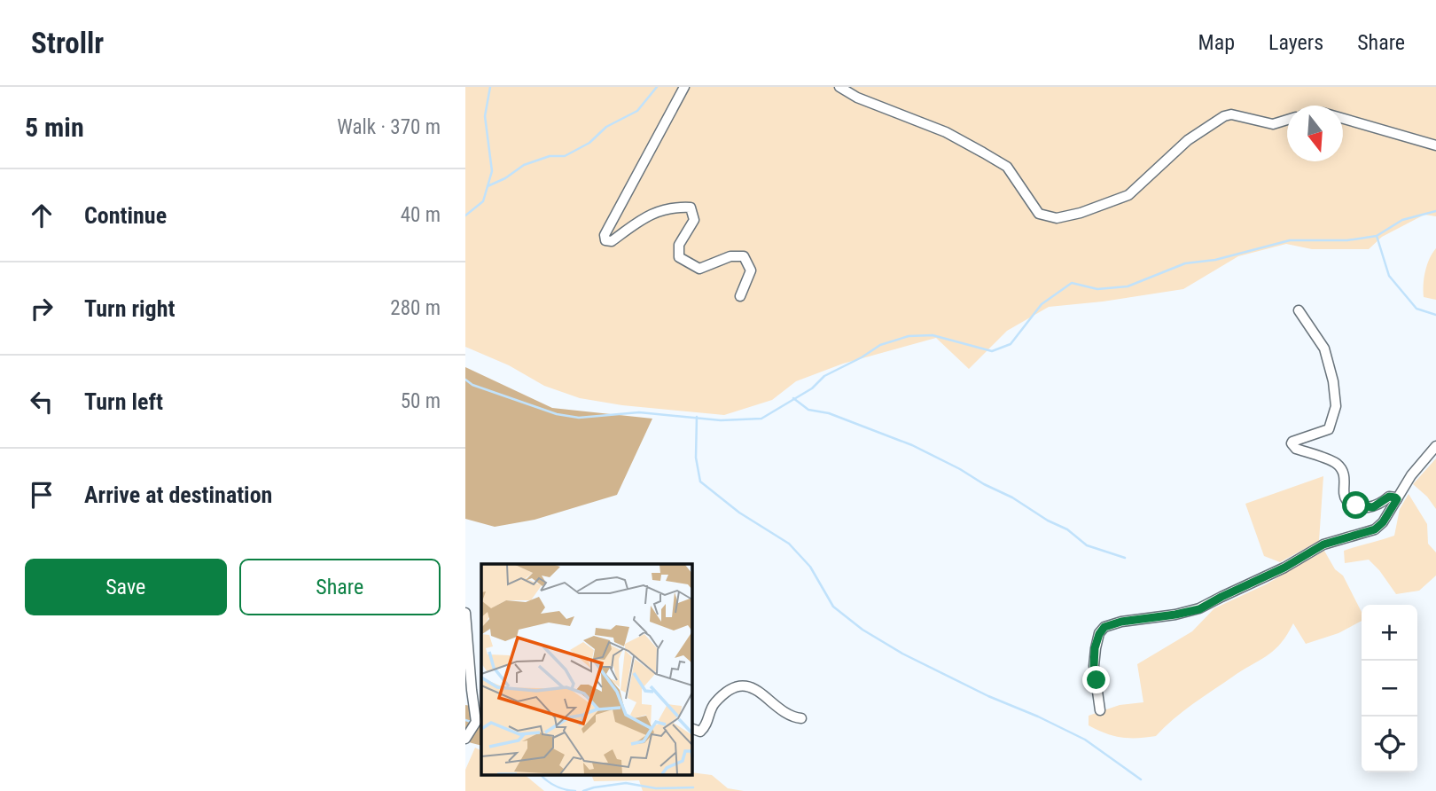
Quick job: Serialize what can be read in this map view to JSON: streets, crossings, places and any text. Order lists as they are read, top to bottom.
{
  "north": "bottom",
  "page": {
    "header": "Strollr",
    "nav": ["Map", "Layers", "Share"],
    "heading": ["5 min", "Walk · 370 m"],
    "list": [
      ["Continue", "40 m"],
      ["Turn right", "280 m"],
      ["Turn left", "50 m"],
      "Arrive at destination"
    ],
    "buttons": ["Save", "Share"],
    "map_buttons": ["+", "−"]
  }
}
